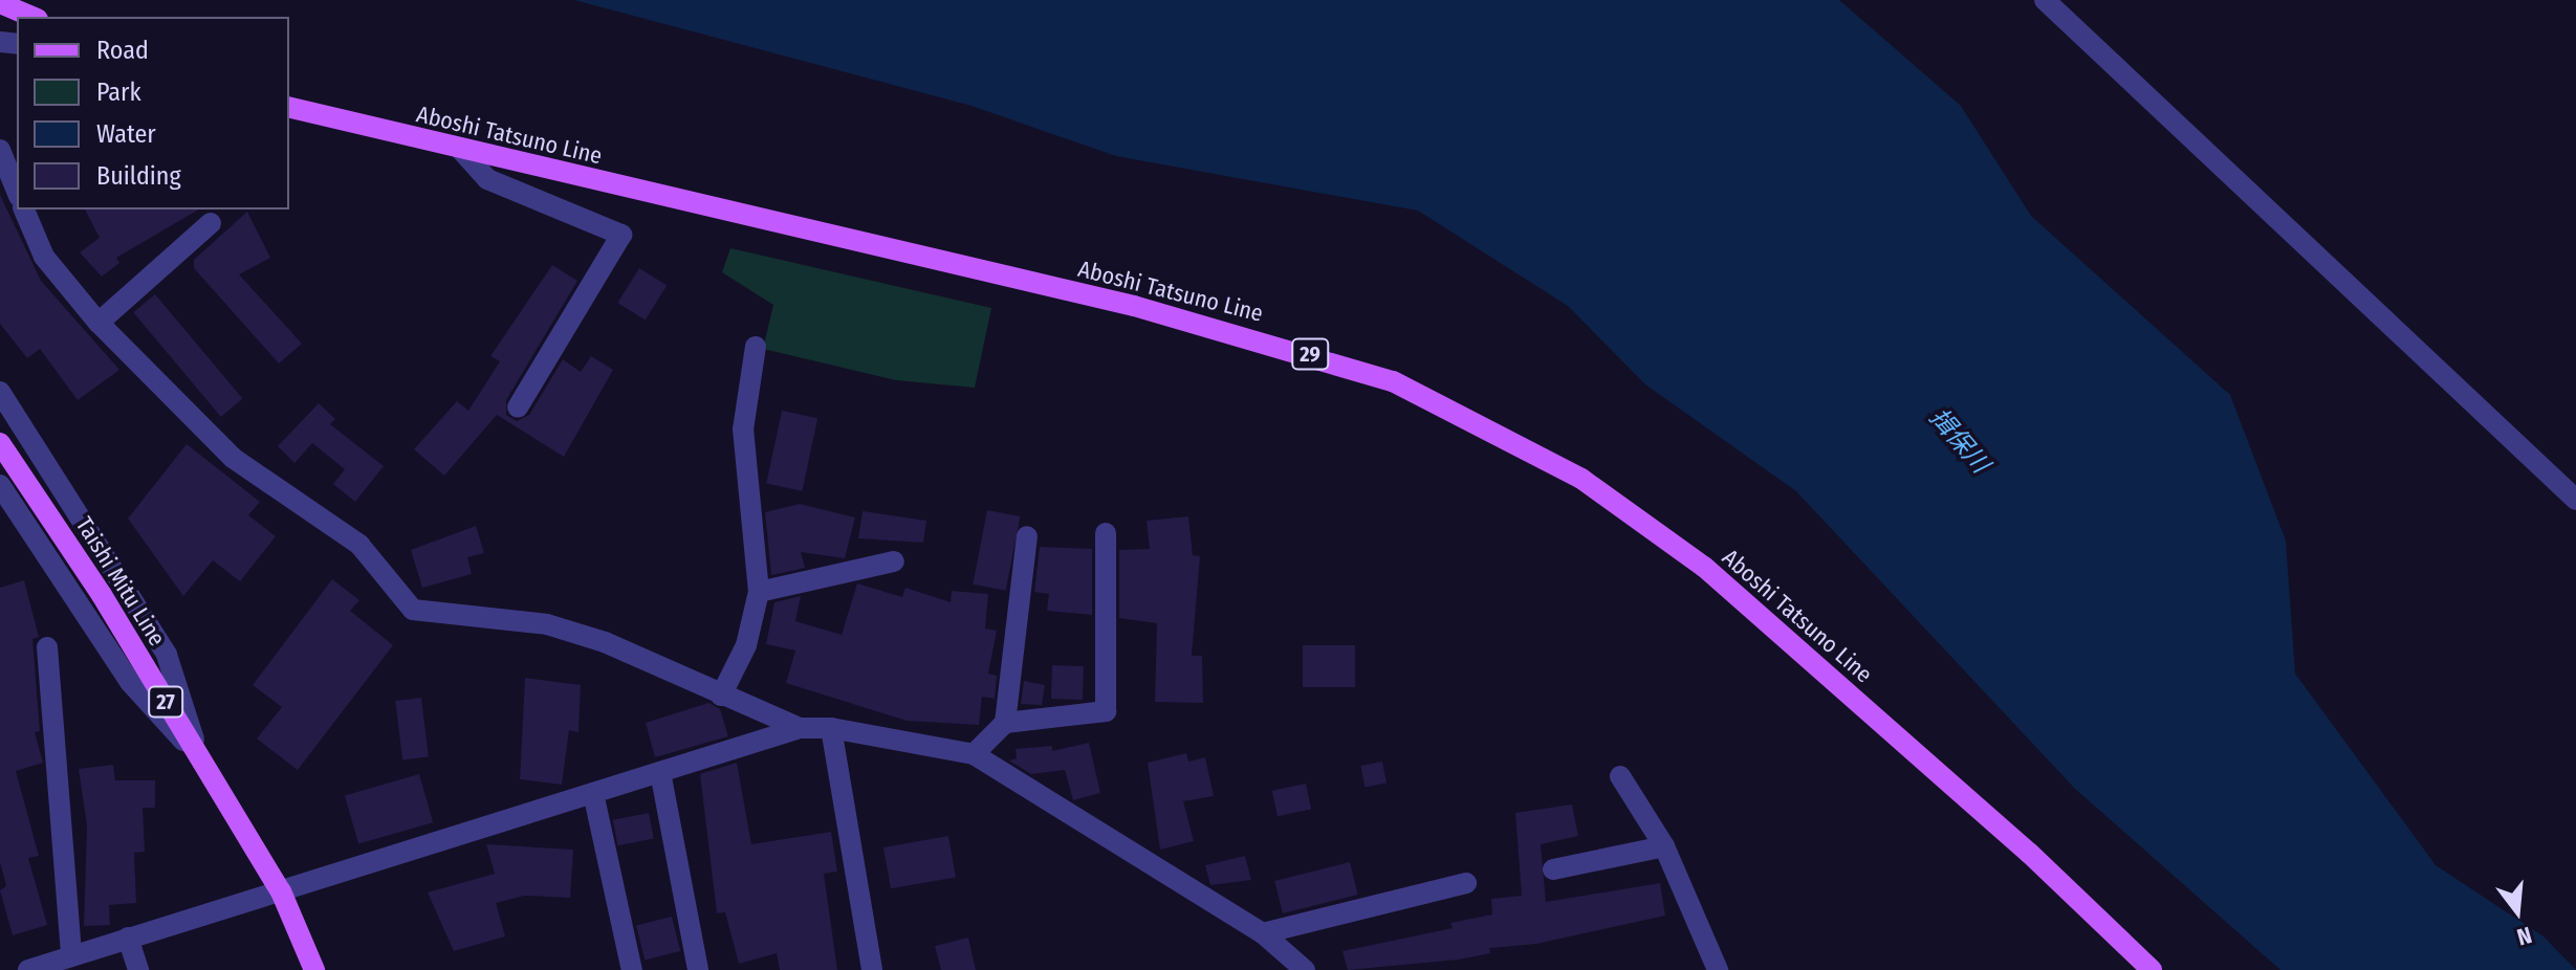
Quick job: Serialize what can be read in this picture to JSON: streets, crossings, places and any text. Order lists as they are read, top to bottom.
{
  "streets": {
    "main road": [
      "Aboshi Tatsuno Line",
      "29",
      "Taishi Mitu Line",
      "27"
    ]
  },
  "water": ["揖保川"],
  "legend": [
    "Road",
    "Park",
    "Water",
    "Building"
  ],
  "north": "bottom"
}
